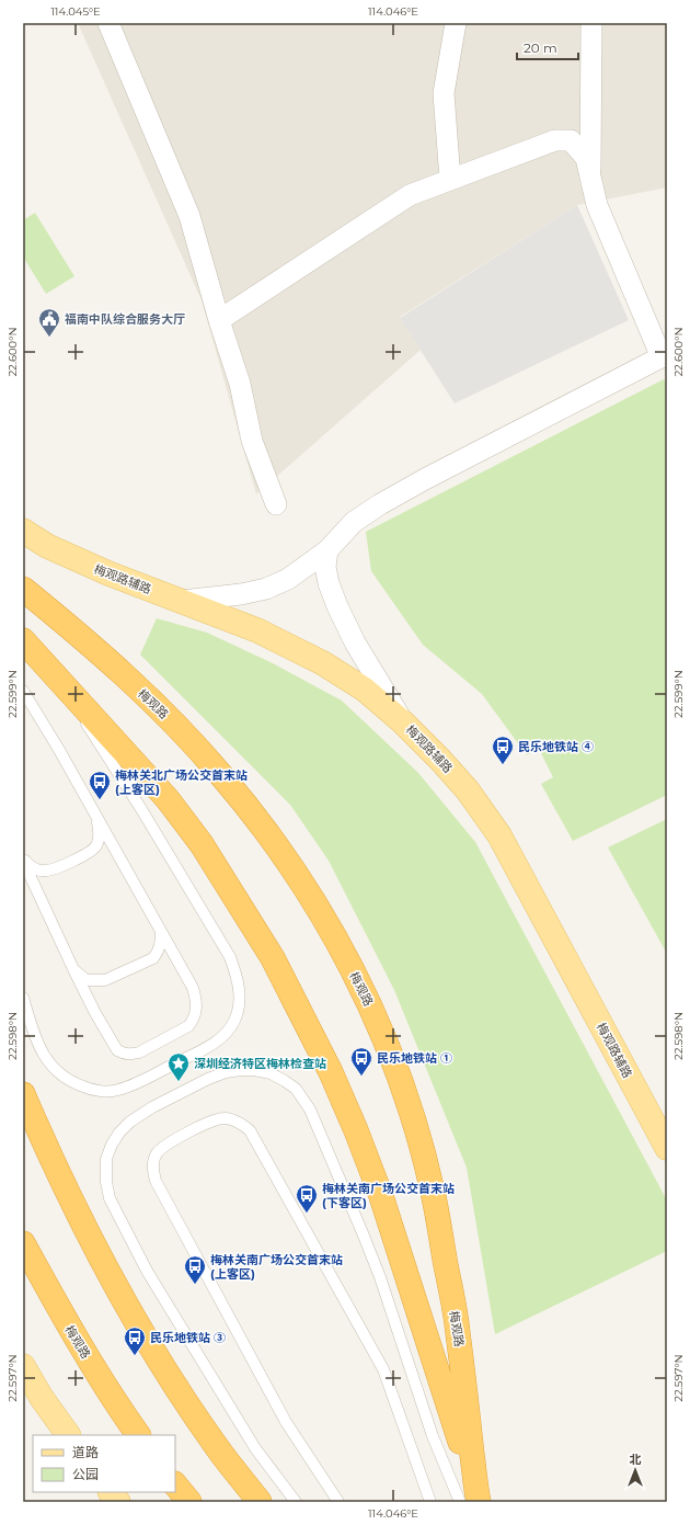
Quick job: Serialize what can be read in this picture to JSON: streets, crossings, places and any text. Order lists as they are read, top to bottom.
{
  "streets": {
    "highway": ["梅观路"],
    "main road": ["梅观路辅路"]
  },
  "places": {
    "public building": ["福南中队综合服务大厅"],
    "bus stop": [
      "民乐地铁站 ④",
      "梅林关北广场公交首末站 (上客区)",
      "民乐地铁站 ①",
      "梅林关南广场公交首末站 (下客区)",
      "梅林关南广场公交首末站 (上客区)",
      "民乐地铁站 ③"
    ],
    "place": ["深圳经济特区梅林检查站"]
  },
  "legend": ["道路", "公园"],
  "scale_bar": "20 m",
  "north": "top",
  "coordinates": [
    "114.045°E",
    "114.046°E",
    "22.600°N",
    "22.599°N",
    "22.598°N",
    "22.597°N"
  ]
}
